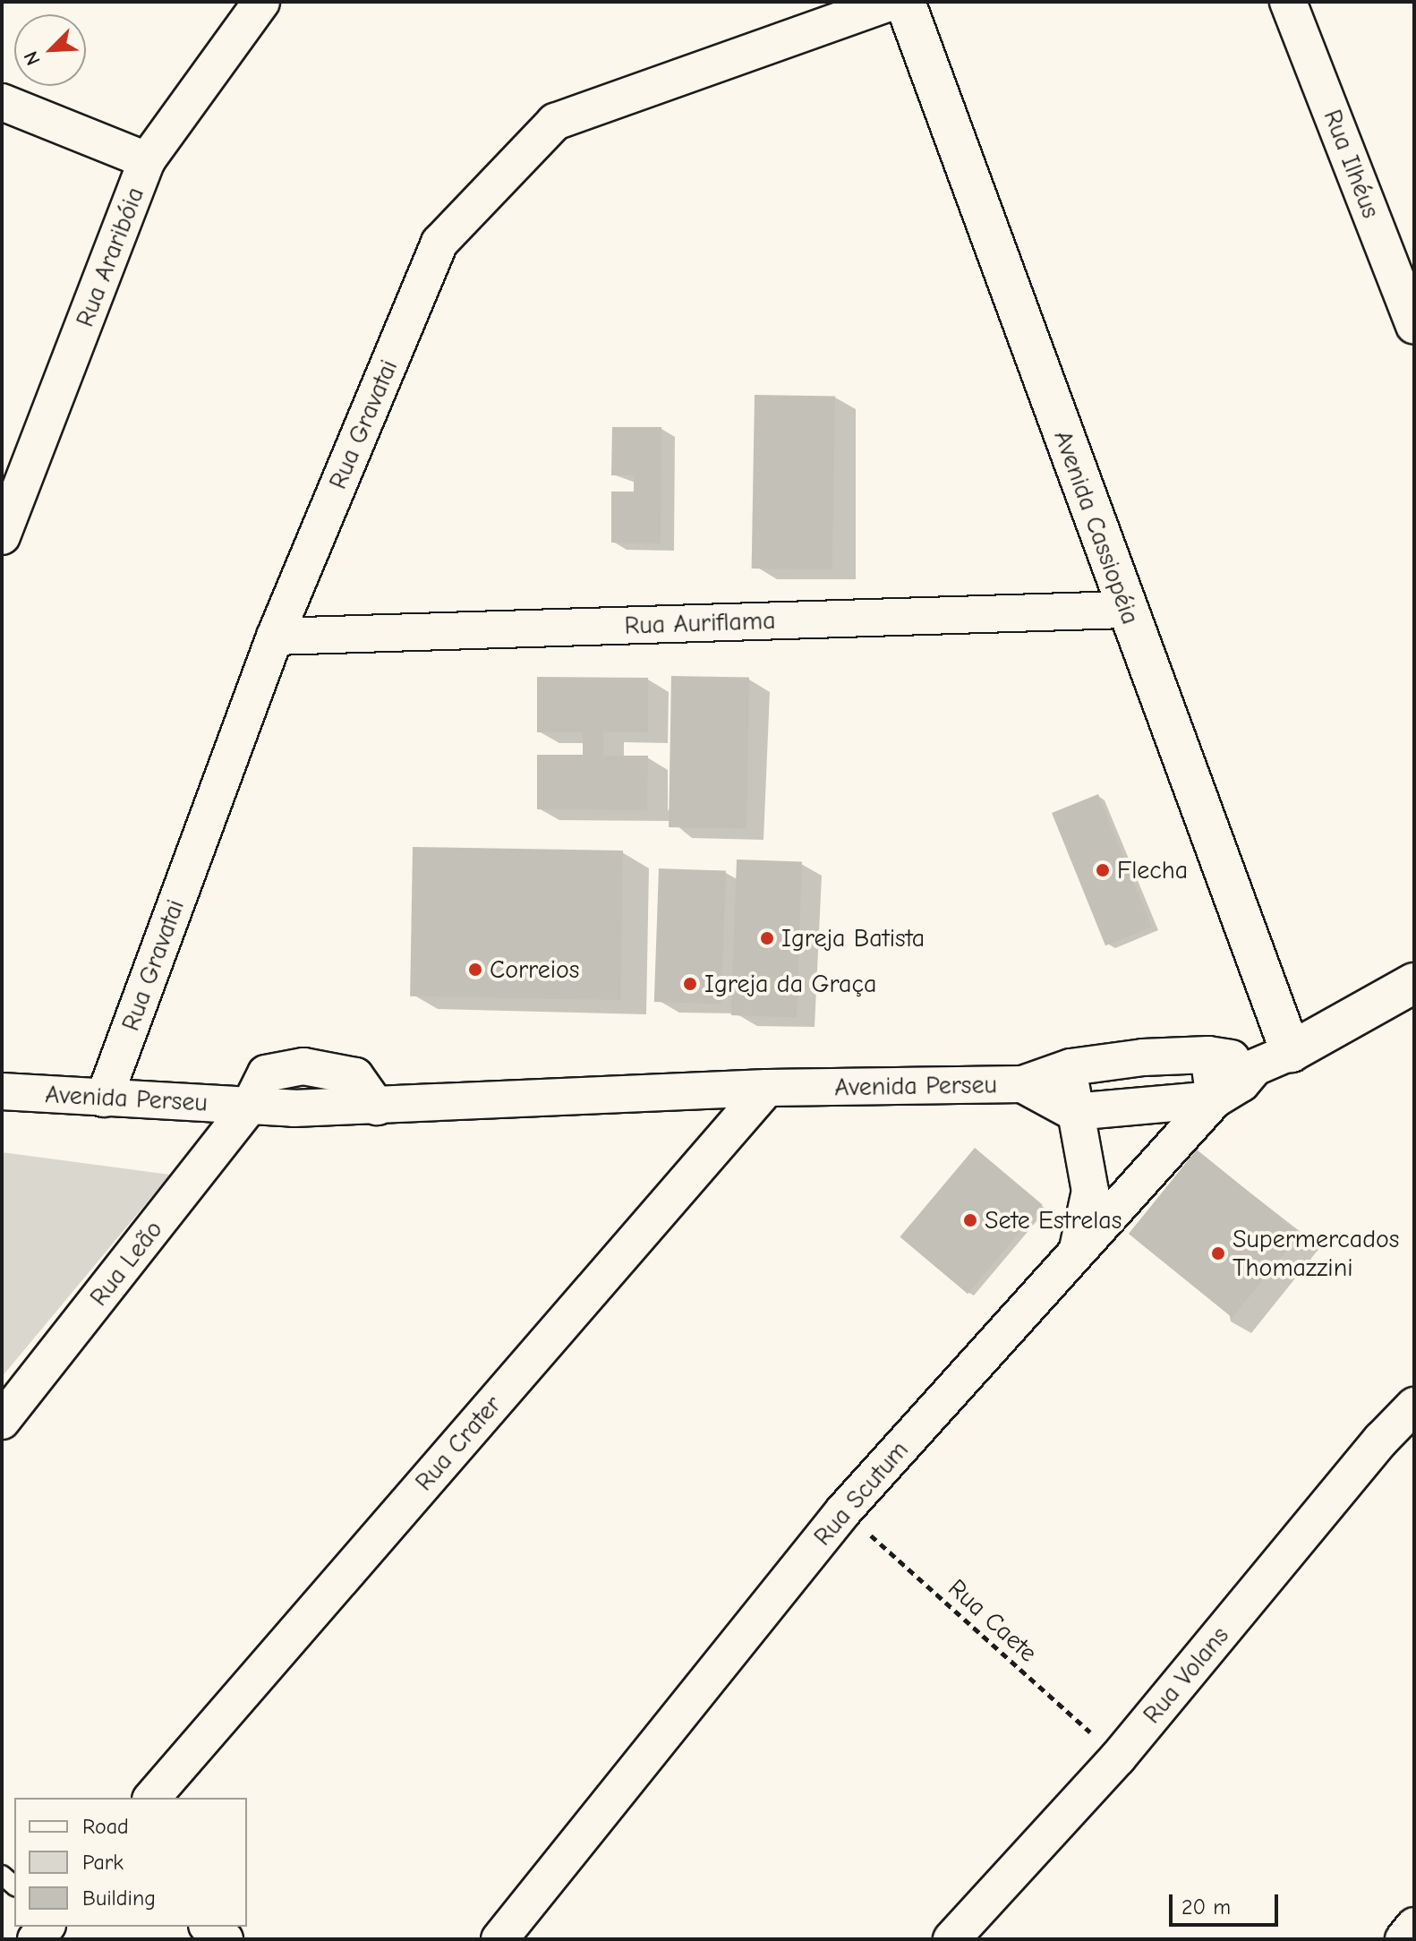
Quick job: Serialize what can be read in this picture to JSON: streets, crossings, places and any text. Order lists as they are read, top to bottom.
{
  "streets": {
    "street": [
      "Rua Ilhéus",
      "Rua Araribóia",
      "Rua Gravatai",
      "Avenida Cassiopéia",
      "Rua Auriflama",
      "Avenida Perseu",
      "Rua Leão",
      "Rua Crater",
      "Rua Scutum",
      "Rua Volans"
    ],
    "path": ["Rua Caete"]
  },
  "crossings": [
    ["Rua Gravatai", "Rua Auriflama"],
    ["Rua Gravatai", "Avenida Perseu"],
    ["Avenida Cassiopéia", "Rua Auriflama"],
    ["Avenida Perseu", "Rua Leão"],
    ["Avenida Perseu", "Rua Crater"],
    ["Rua Scutum", "Rua Caete"],
    ["Rua Caete", "Rua Volans"]
  ],
  "places": [
    "Flecha",
    "Igreja Batista",
    "Correios",
    "Igreja da Graça",
    "Sete Estrelas",
    "Supermercados Thomazzini"
  ],
  "legend": ["Road", "Park", "Building"],
  "scale_bar": "20 m",
  "north": "bottom left"
}
